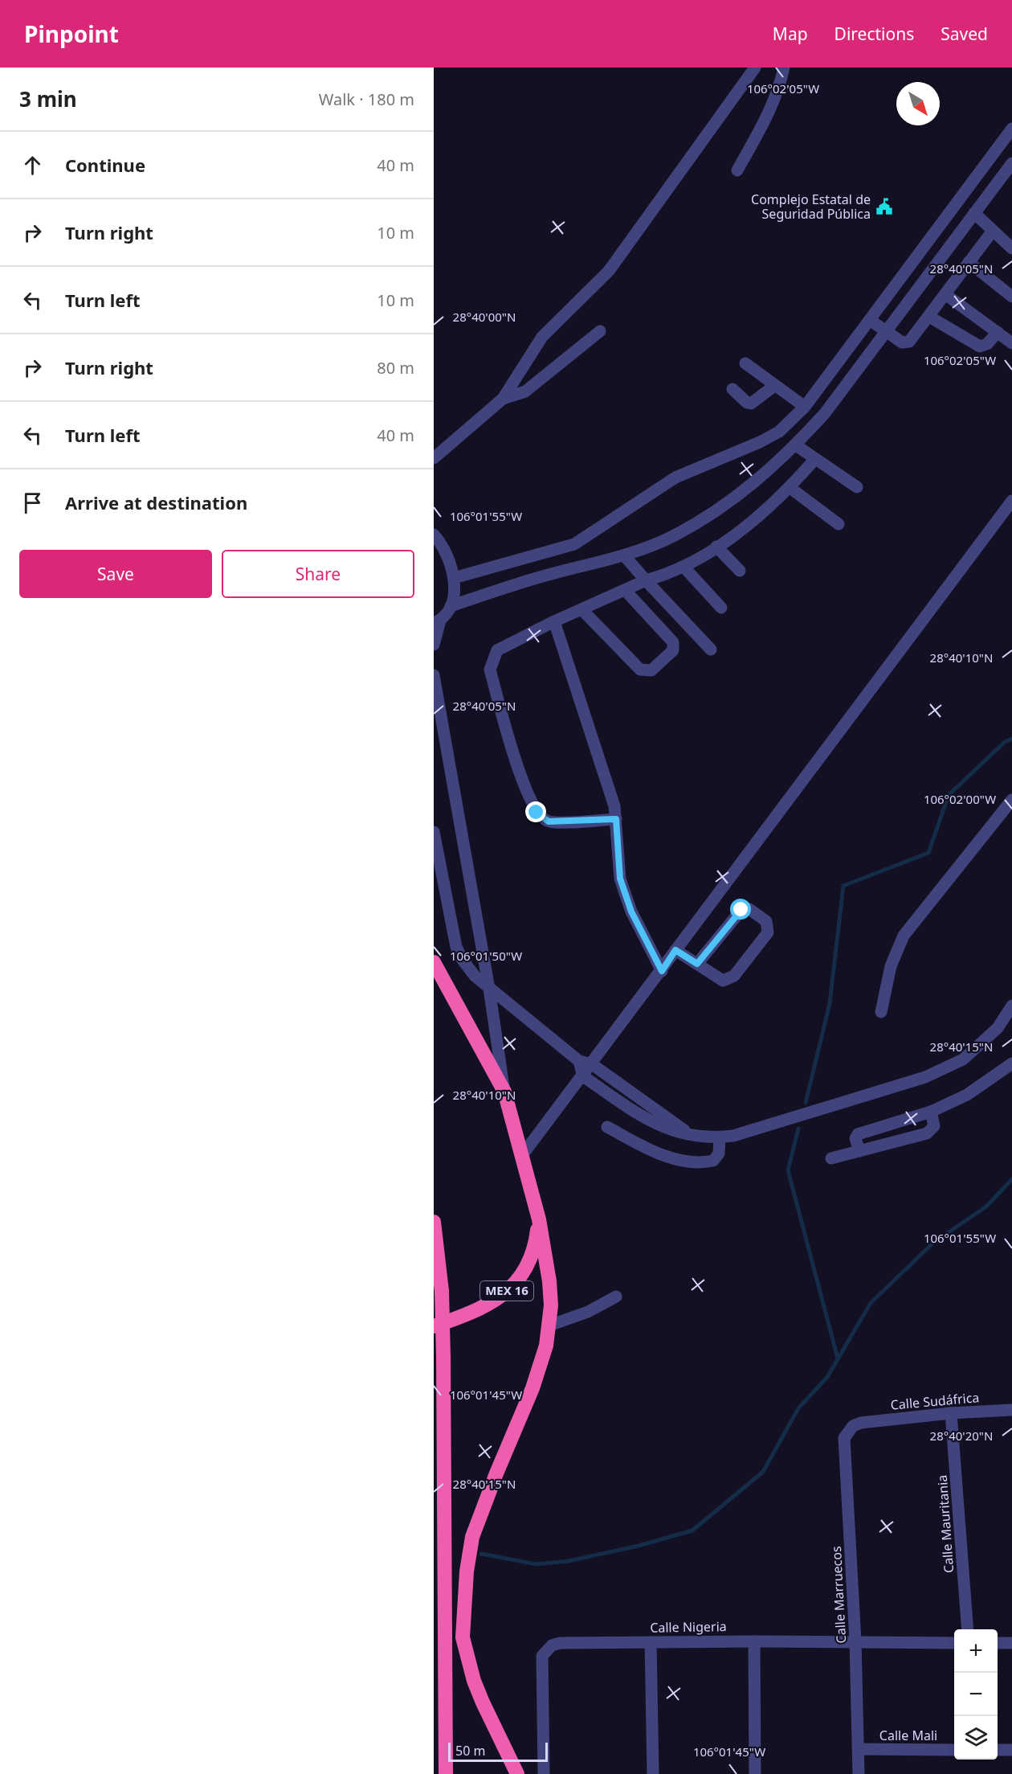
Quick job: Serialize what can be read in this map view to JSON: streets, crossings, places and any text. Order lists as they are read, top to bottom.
{
  "streets": {
    "highway": ["MEX 16"],
    "street": [
      "Calle Sudáfrica",
      "Calle Mauritania",
      "Calle Marruecos",
      "Calle Nigeria",
      "Calle Mali"
    ]
  },
  "crossings": [
    ["Calle Sudáfrica", "Calle Mauritania"],
    ["Calle Sudáfrica", "Calle Marruecos"],
    ["Calle Marruecos", "Calle Nigeria"],
    ["Calle Marruecos", "Calle Mali"]
  ],
  "places": {
    "public building": ["Complejo Estatal de Seguridad Pública"]
  },
  "scale_bar": "50 m",
  "north": "bottom right",
  "page": {
    "header": "Pinpoint",
    "nav": ["Map", "Directions", "Saved"],
    "heading": ["3 min", "Walk · 180 m"],
    "list": [
      ["Continue", "40 m"],
      ["Turn right", "10 m"],
      ["Turn left", "10 m"],
      ["Turn right", "80 m"],
      ["Turn left", "40 m"],
      "Arrive at destination"
    ],
    "buttons": ["Save", "Share"],
    "map_buttons": ["+", "−"],
    "scale": "50 m"
  },
  "coordinates": [
    "106°02'05\"W",
    "28°40'05\"N",
    "28°40'00\"N",
    "106°01'55\"W",
    "28°40'10\"N",
    "106°02'00\"W",
    "106°01'50\"W",
    "28°40'15\"N",
    "106°01'45\"W",
    "28°40'20\"N"
  ]
}
